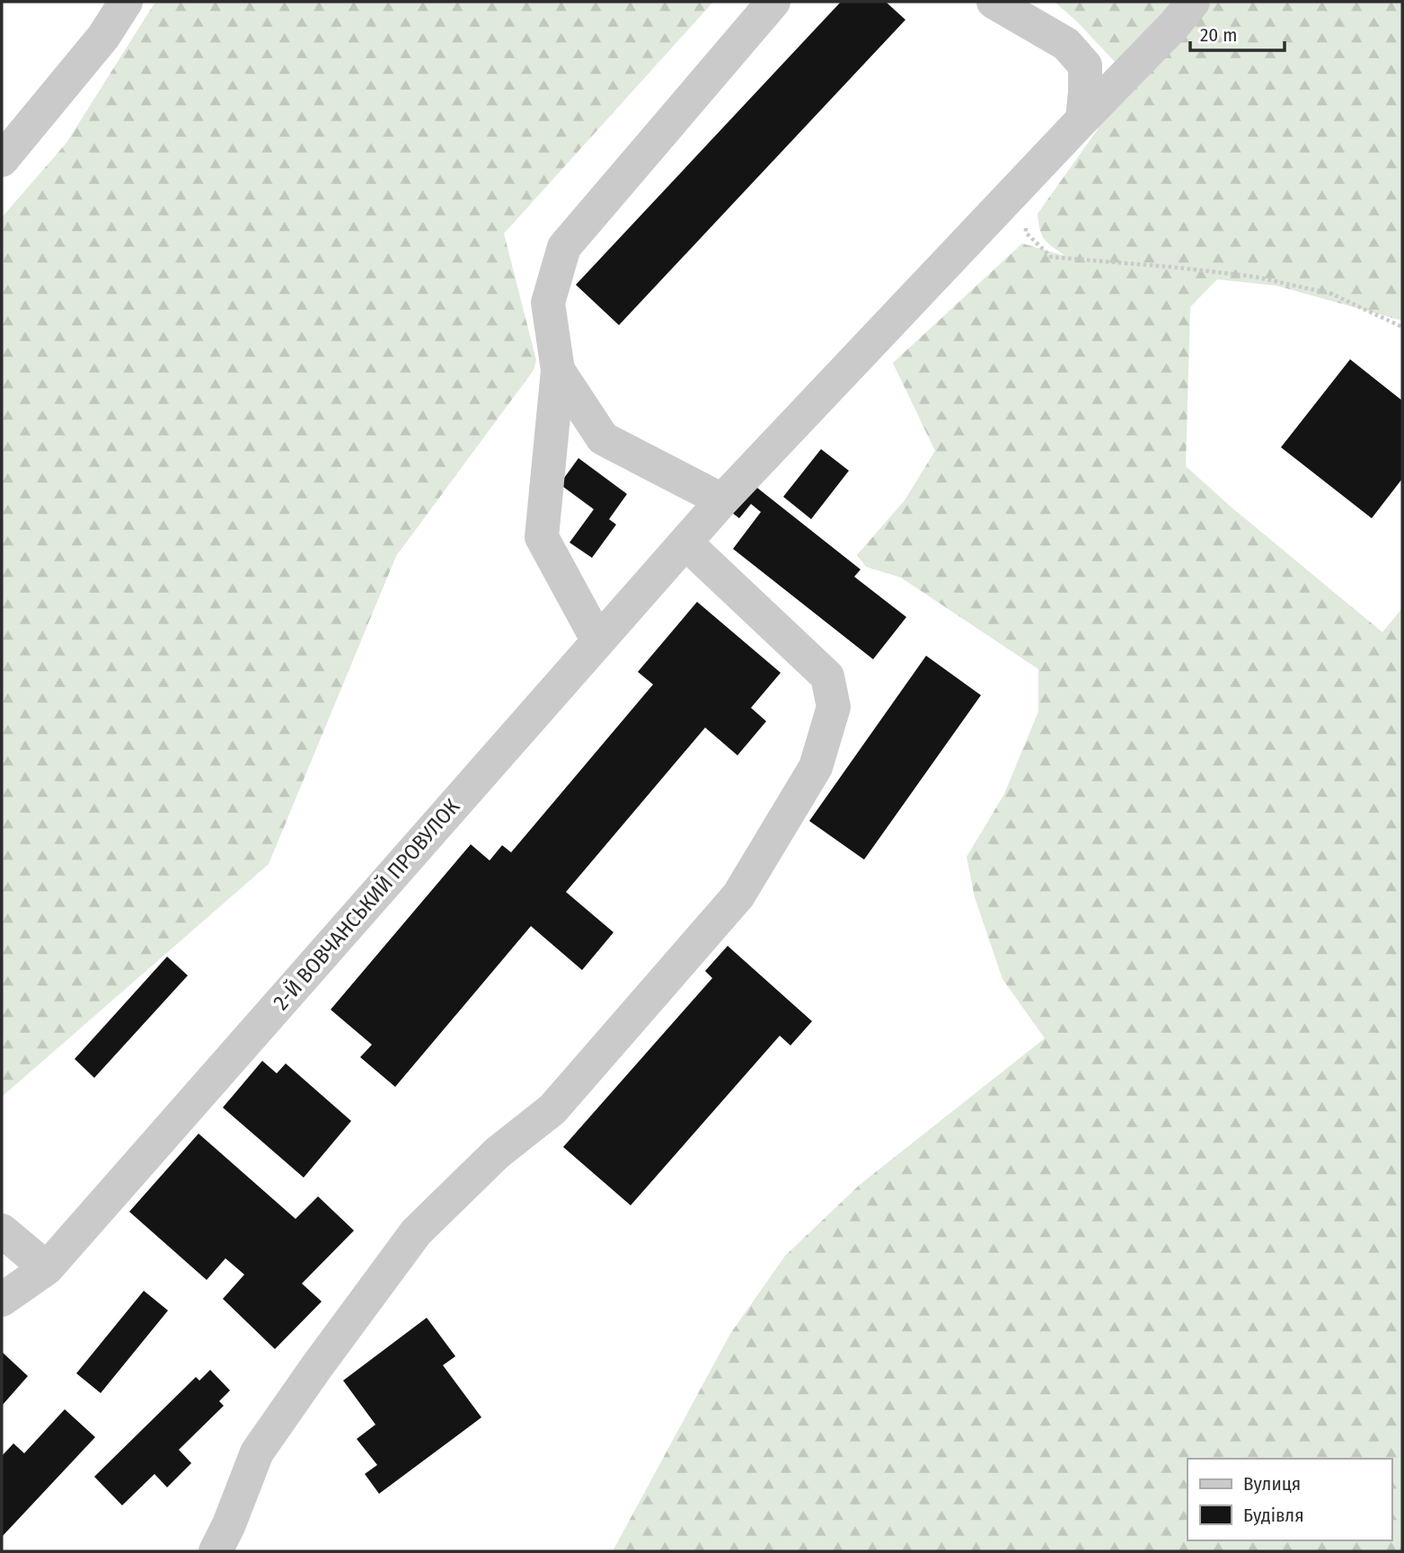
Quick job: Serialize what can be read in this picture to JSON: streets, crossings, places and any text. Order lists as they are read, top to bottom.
{
  "streets": {
    "street": ["2-Й ВОВЧАНСЬКИЙ ПРОВУЛОК"]
  },
  "legend": ["Вулиця", "Будівля"],
  "scale_bar": "20 m"
}
